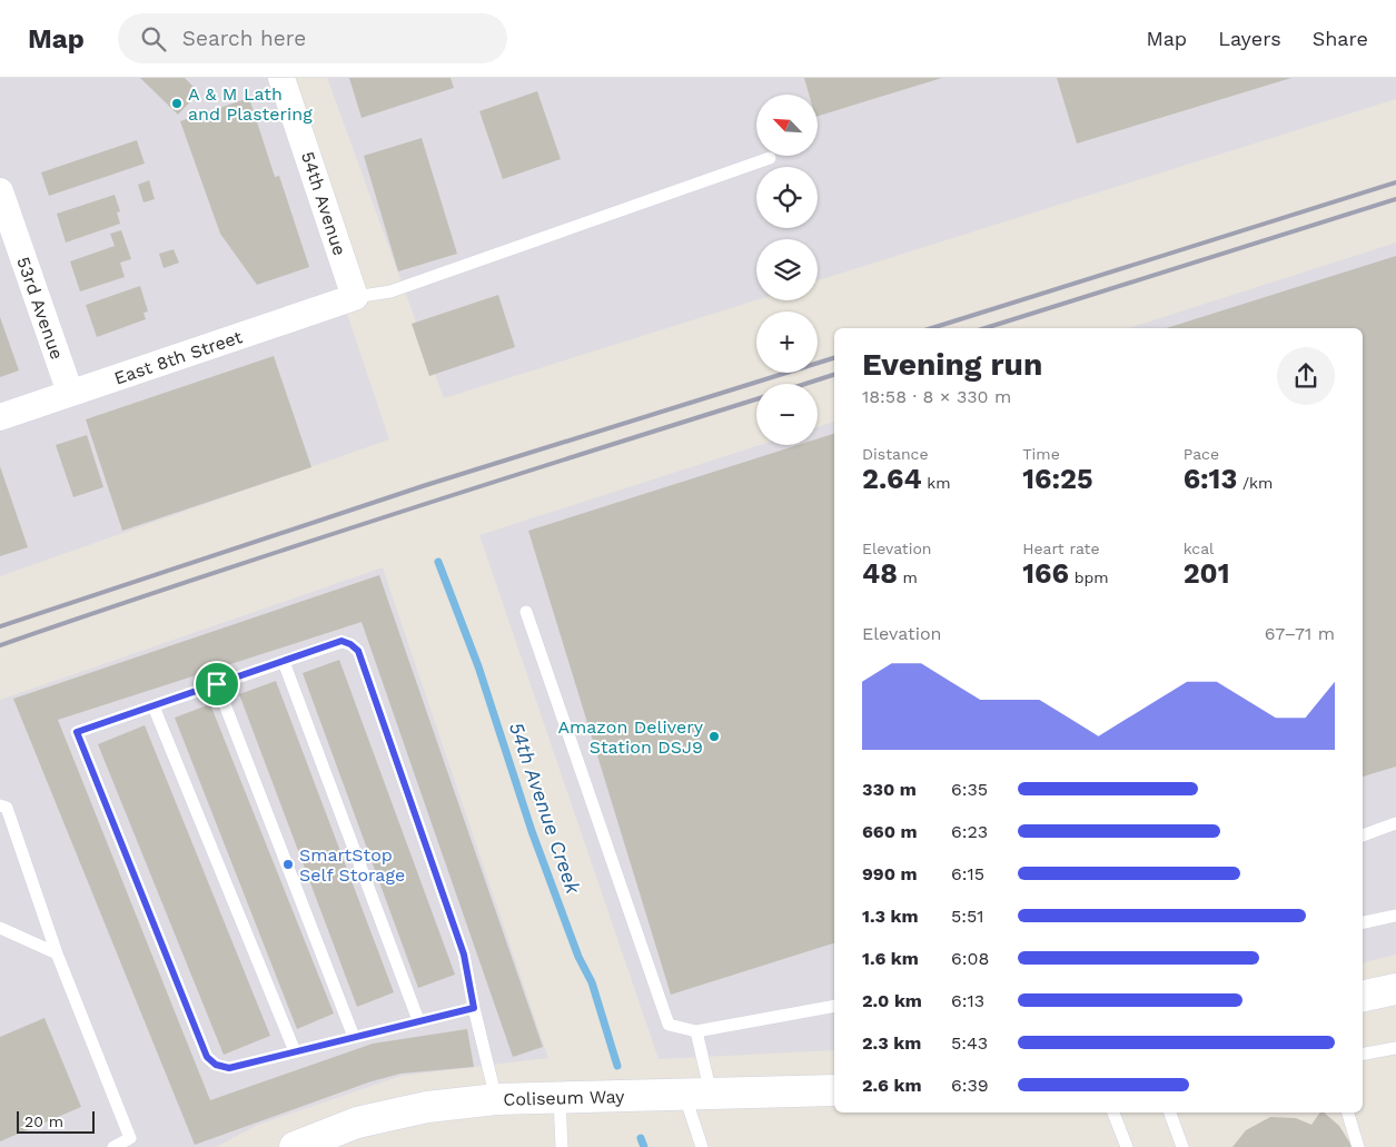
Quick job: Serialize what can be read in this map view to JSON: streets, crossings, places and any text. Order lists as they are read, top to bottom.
{
  "streets": {
    "street": [
      "54th Avenue",
      "53rd Avenue",
      "East 8th Street",
      "Coliseum Way"
    ]
  },
  "crossings": [
    ["54th Avenue", "East 8th Street"],
    ["53rd Avenue", "East 8th Street"]
  ],
  "water": ["54th Avenue Creek"],
  "places": ["A & M Lath and Plastering", "Amazon Delivery Station DSJ9", "SmartStop Self Storage"],
  "scale_bar": "20 m",
  "north": "top left",
  "page": {
    "header": "Map",
    "search": "Search here",
    "nav": ["Map", "Layers", "Share"],
    "map_buttons": ["+", "−"],
    "heading": ["Evening run", "18:58 · 8 × 330 m"],
    "stats": [
      ["Distance", "2.64 km"],
      ["Time", "16:25"],
      ["Pace", "6:13 /km"],
      ["Elevation", "48 m"],
      ["Heart rate", "166 bpm"],
      ["kcal", "201"]
    ],
    "chart": ["Elevation", "67–71 m"],
    "list": [
      {
        "name": "330 m",
        "note": "6:35"
      },
      {
        "name": "660 m",
        "note": "6:23"
      },
      {
        "name": "990 m",
        "note": "6:15"
      },
      {
        "name": "1.3 km",
        "note": "5:51"
      },
      {
        "name": "1.6 km",
        "note": "6:08"
      },
      {
        "name": "2.0 km",
        "note": "6:13"
      },
      {
        "name": "2.3 km",
        "note": "5:43"
      },
      {
        "name": "2.6 km",
        "note": "6:39"
      }
    ],
    "scale": "20 m"
  }
}
